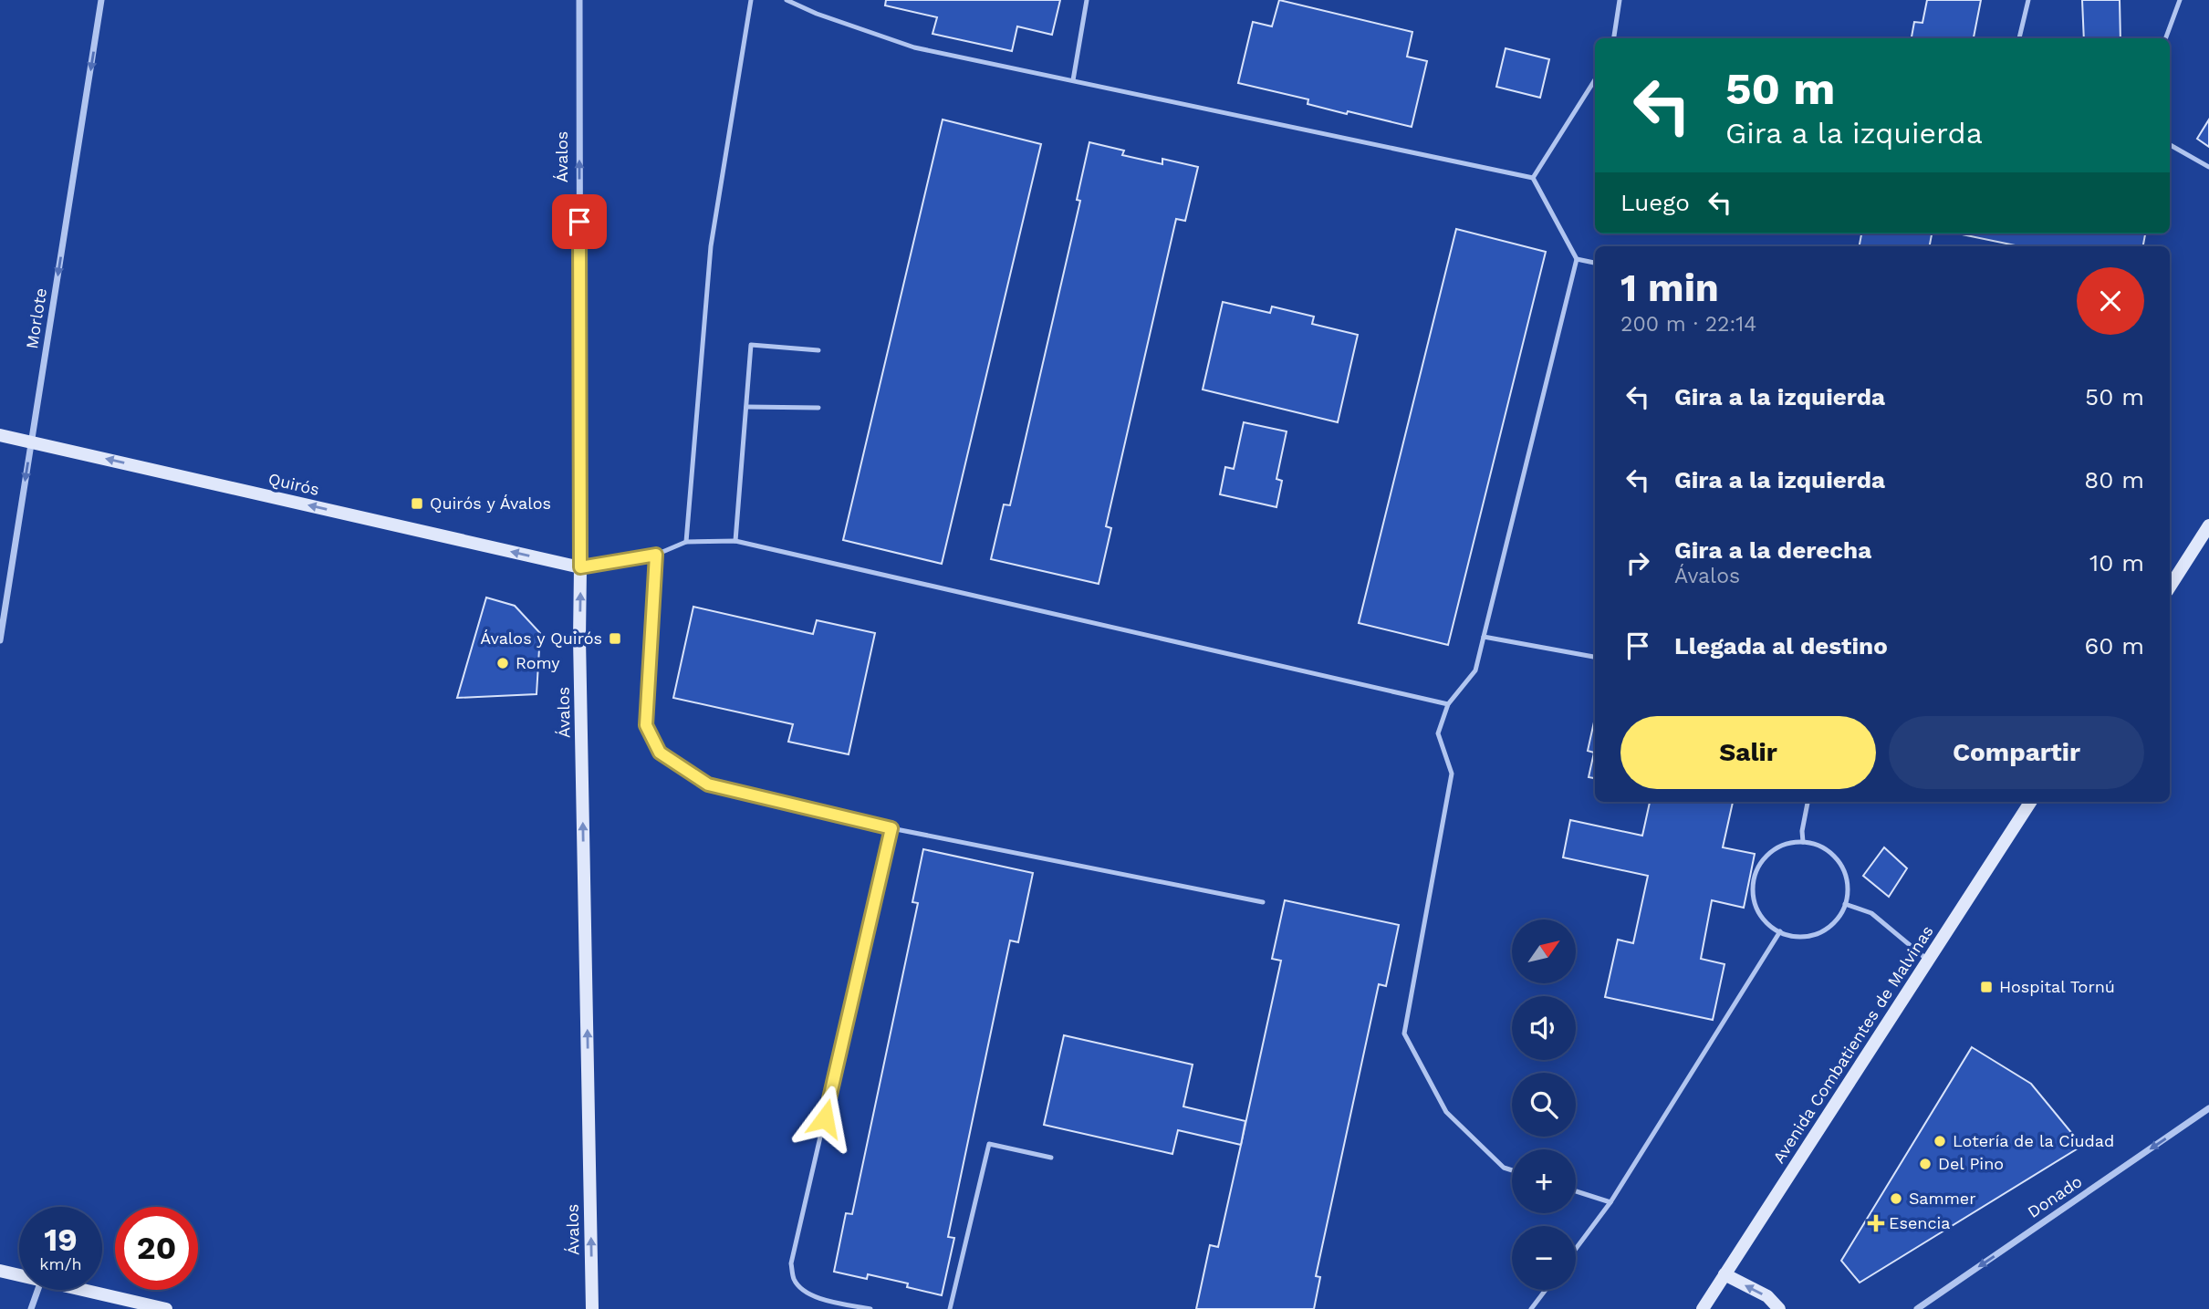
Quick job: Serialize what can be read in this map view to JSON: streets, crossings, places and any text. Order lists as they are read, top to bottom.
{
  "streets": {
    "street": [
      "Ávalos",
      "Morlote",
      "Quirós",
      "Avenida Combatientes de Malvinas",
      "Donado"
    ]
  },
  "crossings": [
    ["Ávalos", "Quirós"],
    ["Morlote", "Quirós"]
  ],
  "one_way": [
    "Ávalos",
    "Morlote",
    "Quirós",
    "Donado"
  ],
  "places": {
    "transit": ["Quirós y Ávalos", "Ávalos y Quirós", "Hospital Tornú"],
    "other": [
      "Romy",
      "Lotería de la Ciudad",
      "Del Pino",
      "Sammer"
    ],
    "health": ["Esencia"]
  },
  "north": "top right",
  "page": {
    "turn": ["50 m", "Gira a la izquierda"],
    "then": "Luego",
    "heading": ["1 min", "200 m · 22:14"],
    "list": [
      {
        "name": "Gira a la izquierda",
        "value": "50 m"
      },
      {
        "name": "Gira a la izquierda",
        "value": "80 m"
      },
      {
        "name": "Gira a la derecha",
        "note": "Ávalos",
        "value": "10 m"
      },
      {
        "name": "Llegada al destino",
        "value": "60 m"
      }
    ],
    "buttons": ["Salir", "Compartir"],
    "map_buttons": ["+", "−"],
    "speed": "19 km/h",
    "limit": "20"
  }
}
